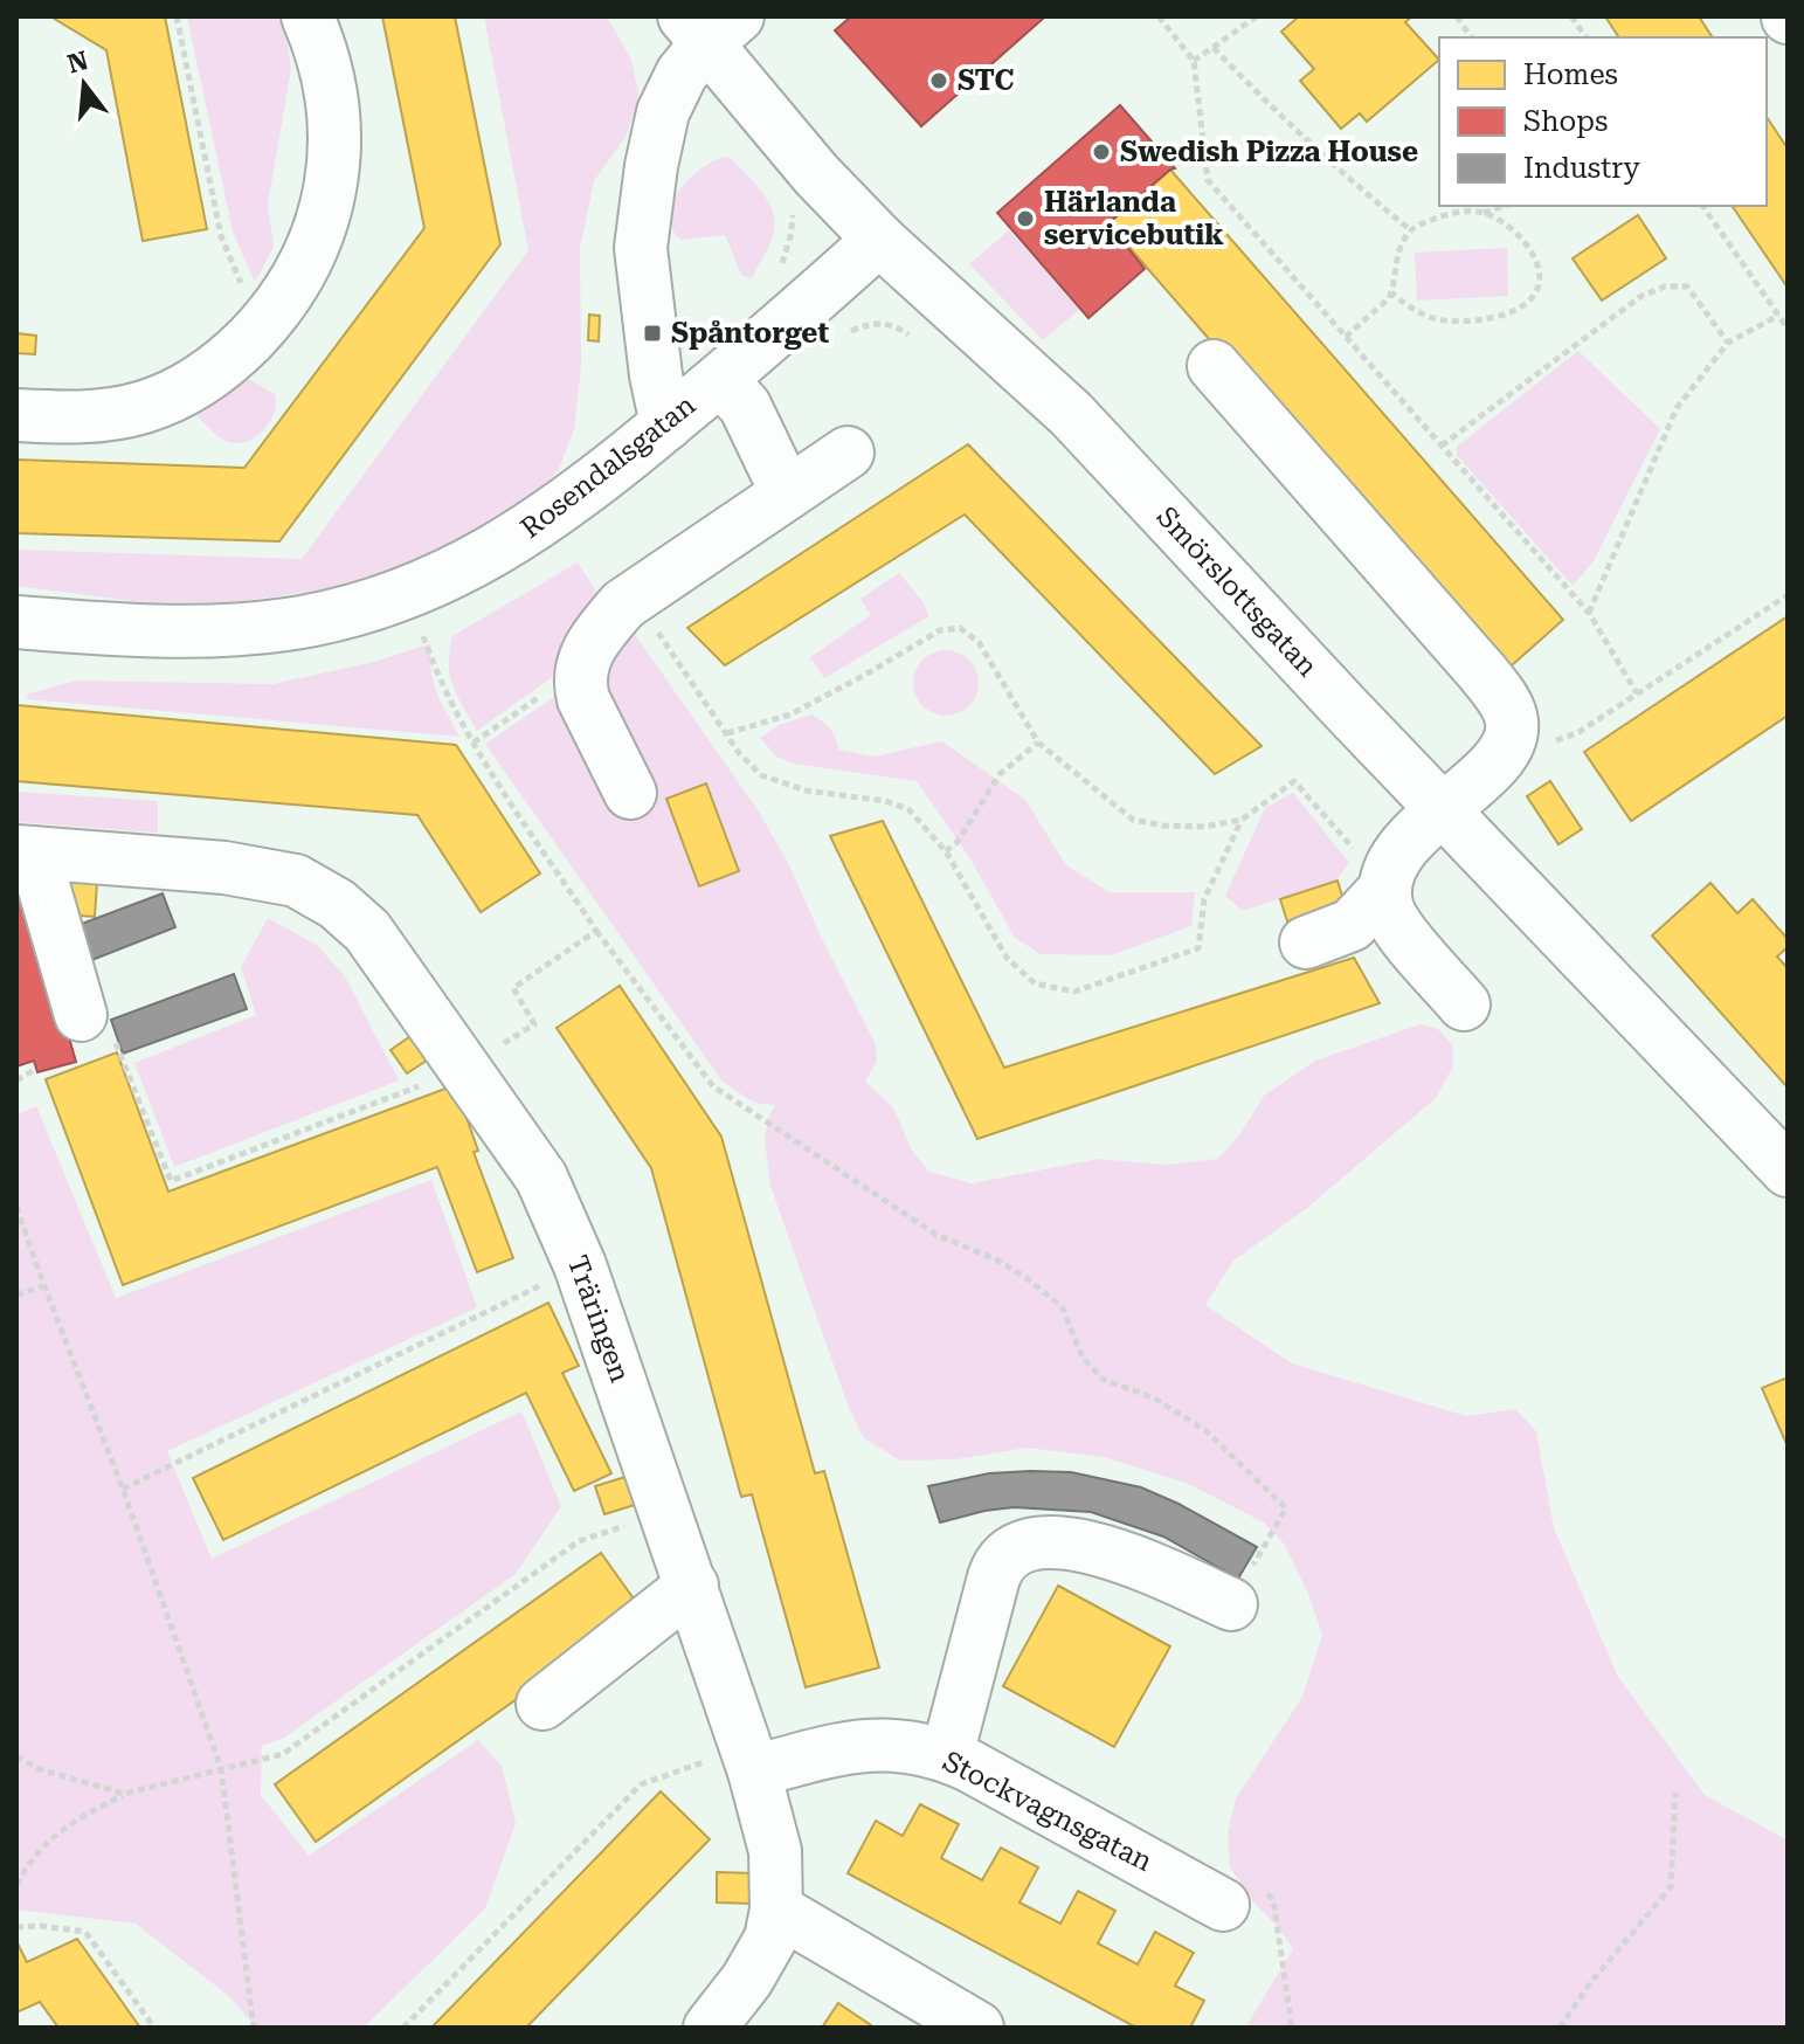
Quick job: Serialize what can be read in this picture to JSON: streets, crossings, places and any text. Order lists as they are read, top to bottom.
{
  "streets": {
    "street": [
      "Rosendalsgatan",
      "Smörslottsgatan",
      "Träringen",
      "Stockvagnsgatan"
    ]
  },
  "crossings": [
    ["Rosendalsgatan", "Smörslottsgatan"],
    ["Träringen", "Stockvagnsgatan"]
  ],
  "places": {
    "other": ["STC", "Swedish Pizza House", "Härlanda servicebutik"],
    "transit": ["Spåntorget"]
  },
  "legend": ["Homes", "Shops", "Industry"],
  "north": "top"
}
